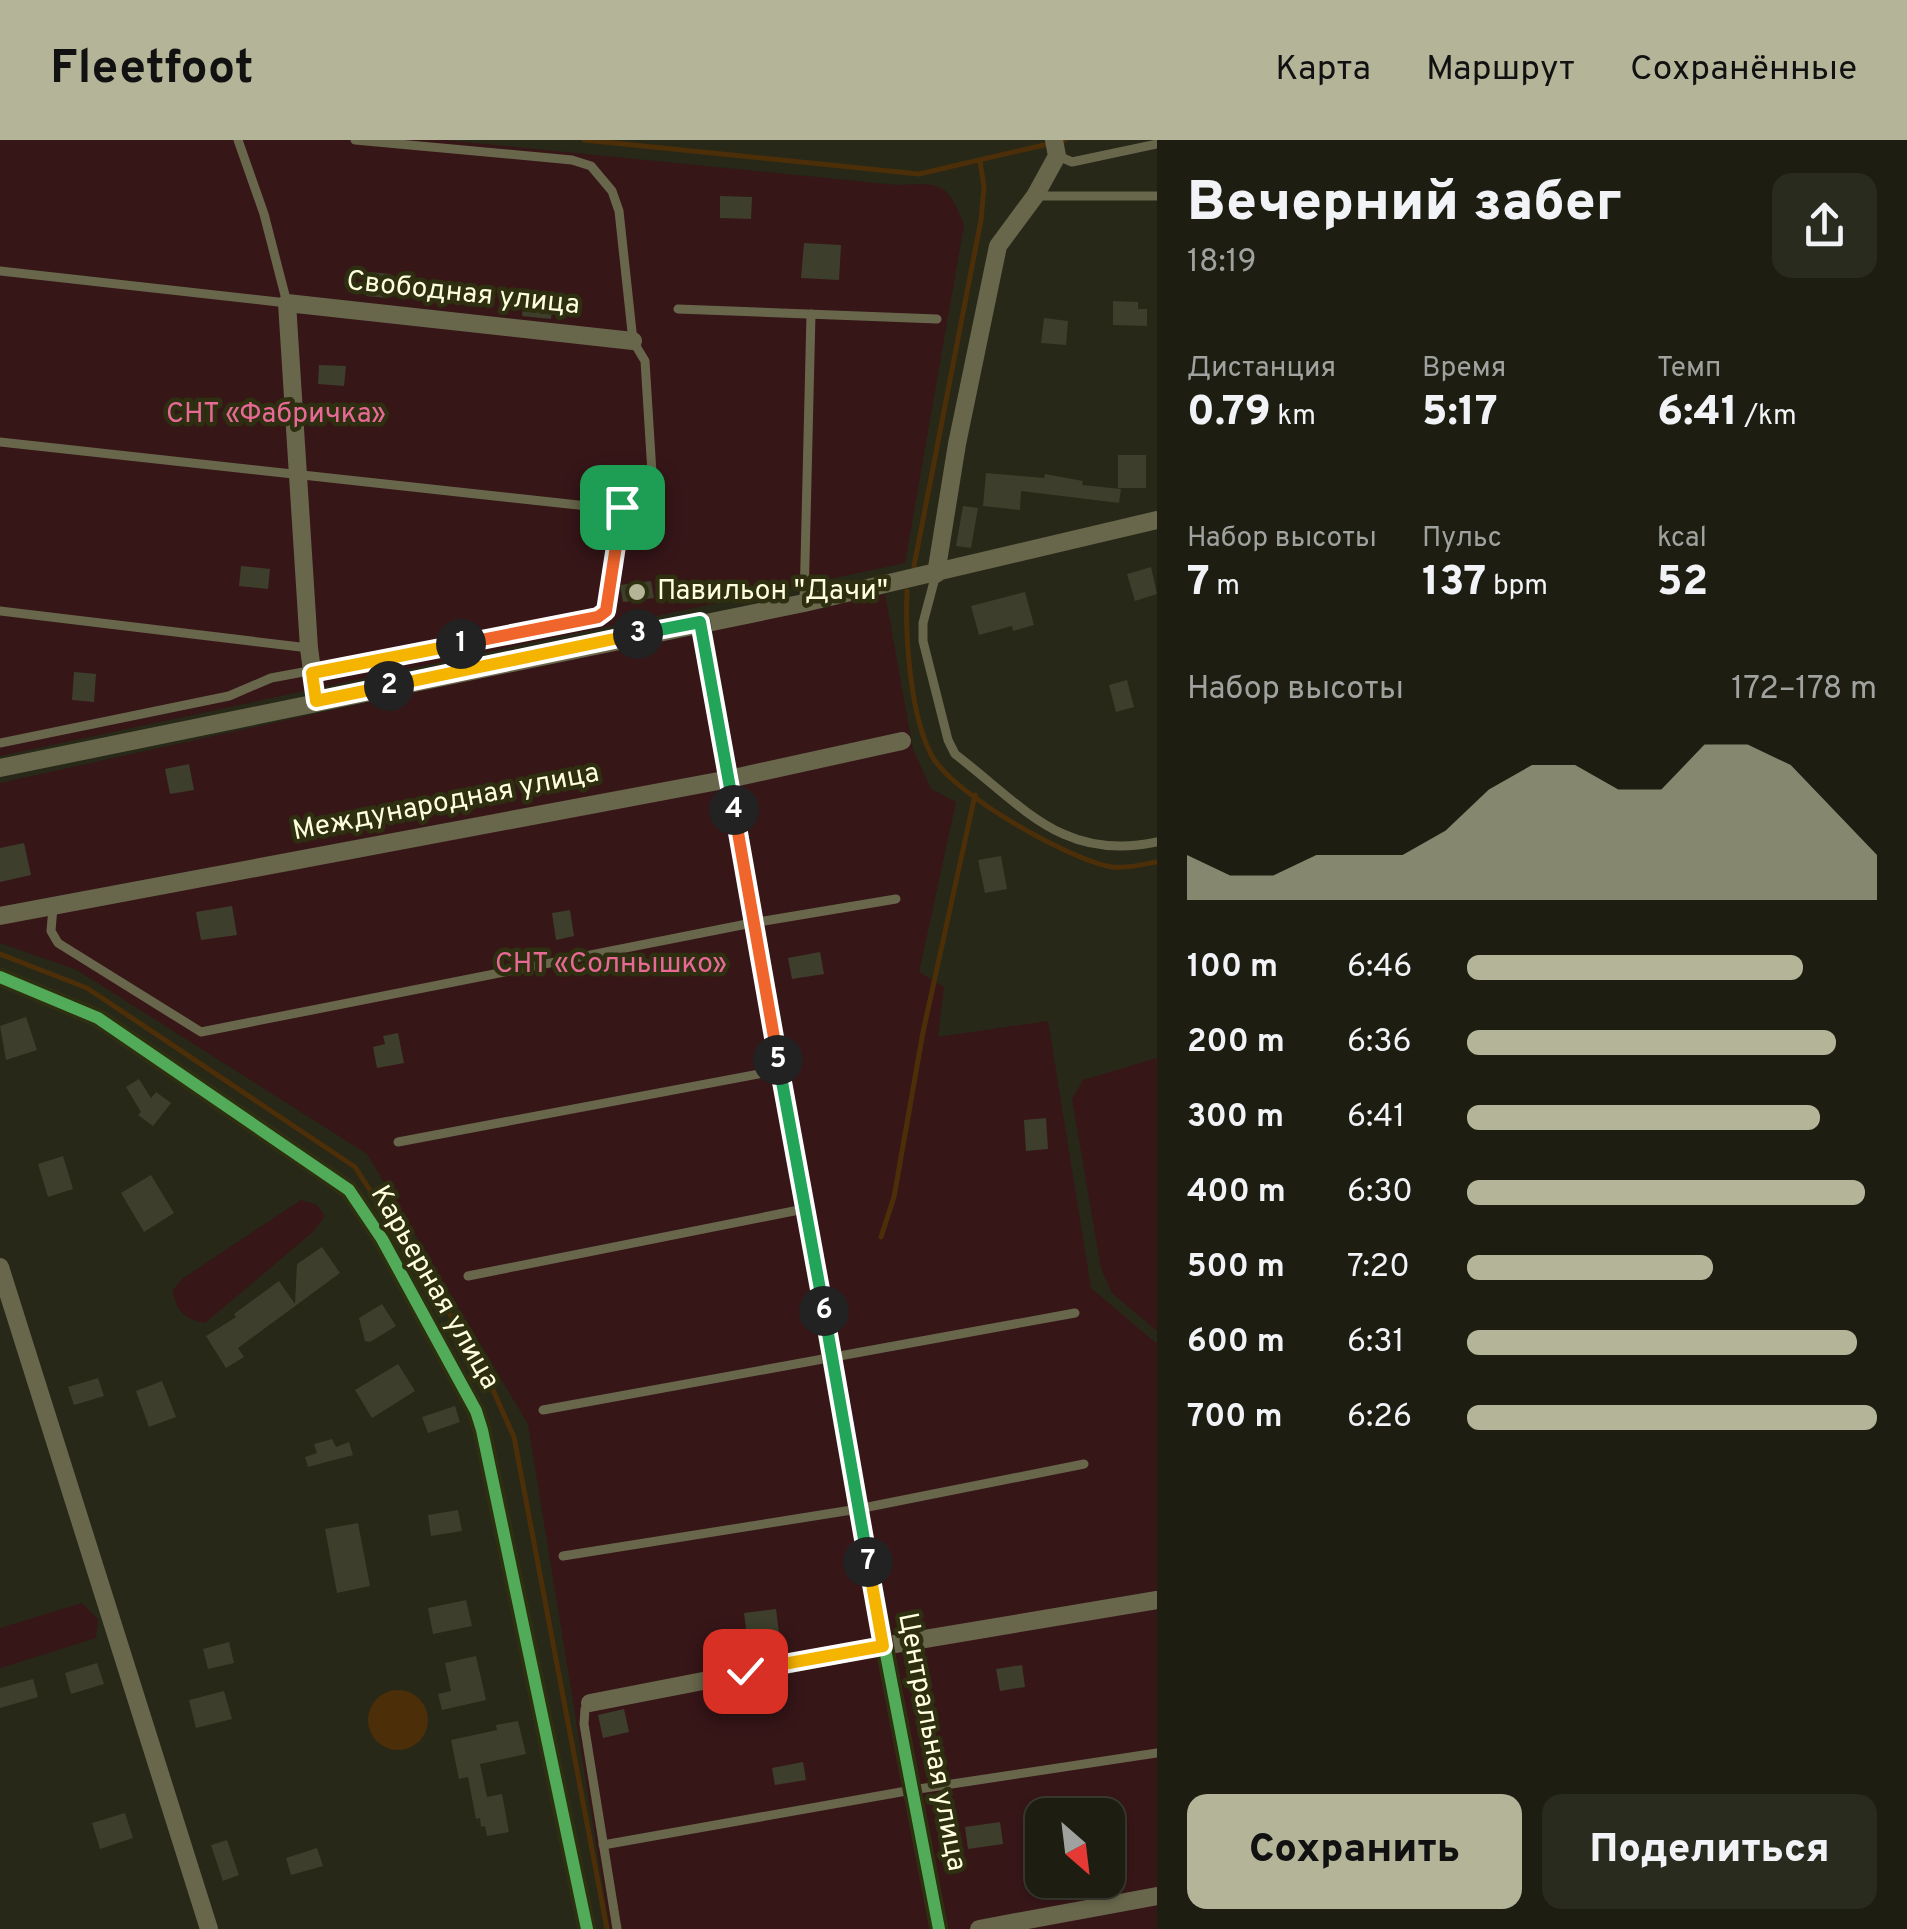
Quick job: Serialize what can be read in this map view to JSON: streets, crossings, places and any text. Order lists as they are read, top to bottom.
{
  "streets": {
    "street": [
      "Свободная улица",
      "Международная улица",
      "Карьерная улица",
      "Центральная улица"
    ]
  },
  "crossings": [
    ["Международная улица", "Центральная улица"]
  ],
  "parks": ["СНТ «Фабричка»", "СНТ «Солнышко»"],
  "places": ["Павильон \"Дачи\""],
  "north": "bottom right",
  "page": {
    "header": "Fleetfoot",
    "nav": ["Карта", "Маршрут", "Сохранённые"],
    "heading": ["Вечерний забег", "18:19"],
    "stats": [
      ["Дистанция", "0.79 km"],
      ["Время", "5:17"],
      ["Темп", "6:41 /km"],
      ["Набор высоты", "7 m"],
      ["Пульс", "137 bpm"],
      ["kcal", "52"]
    ],
    "pins": [
      "3",
      "1",
      "2",
      "4",
      "5",
      "6",
      "7"
    ],
    "chart": ["Набор высоты", "172–178 m"],
    "list": [
      {
        "name": "100 m",
        "note": "6:46"
      },
      {
        "name": "200 m",
        "note": "6:36"
      },
      {
        "name": "300 m",
        "note": "6:41"
      },
      {
        "name": "400 m",
        "note": "6:30"
      },
      {
        "name": "500 m",
        "note": "7:20"
      },
      {
        "name": "600 m",
        "note": "6:31"
      },
      {
        "name": "700 m",
        "note": "6:26"
      }
    ],
    "buttons": ["Сохранить", "Поделиться"]
  }
}
